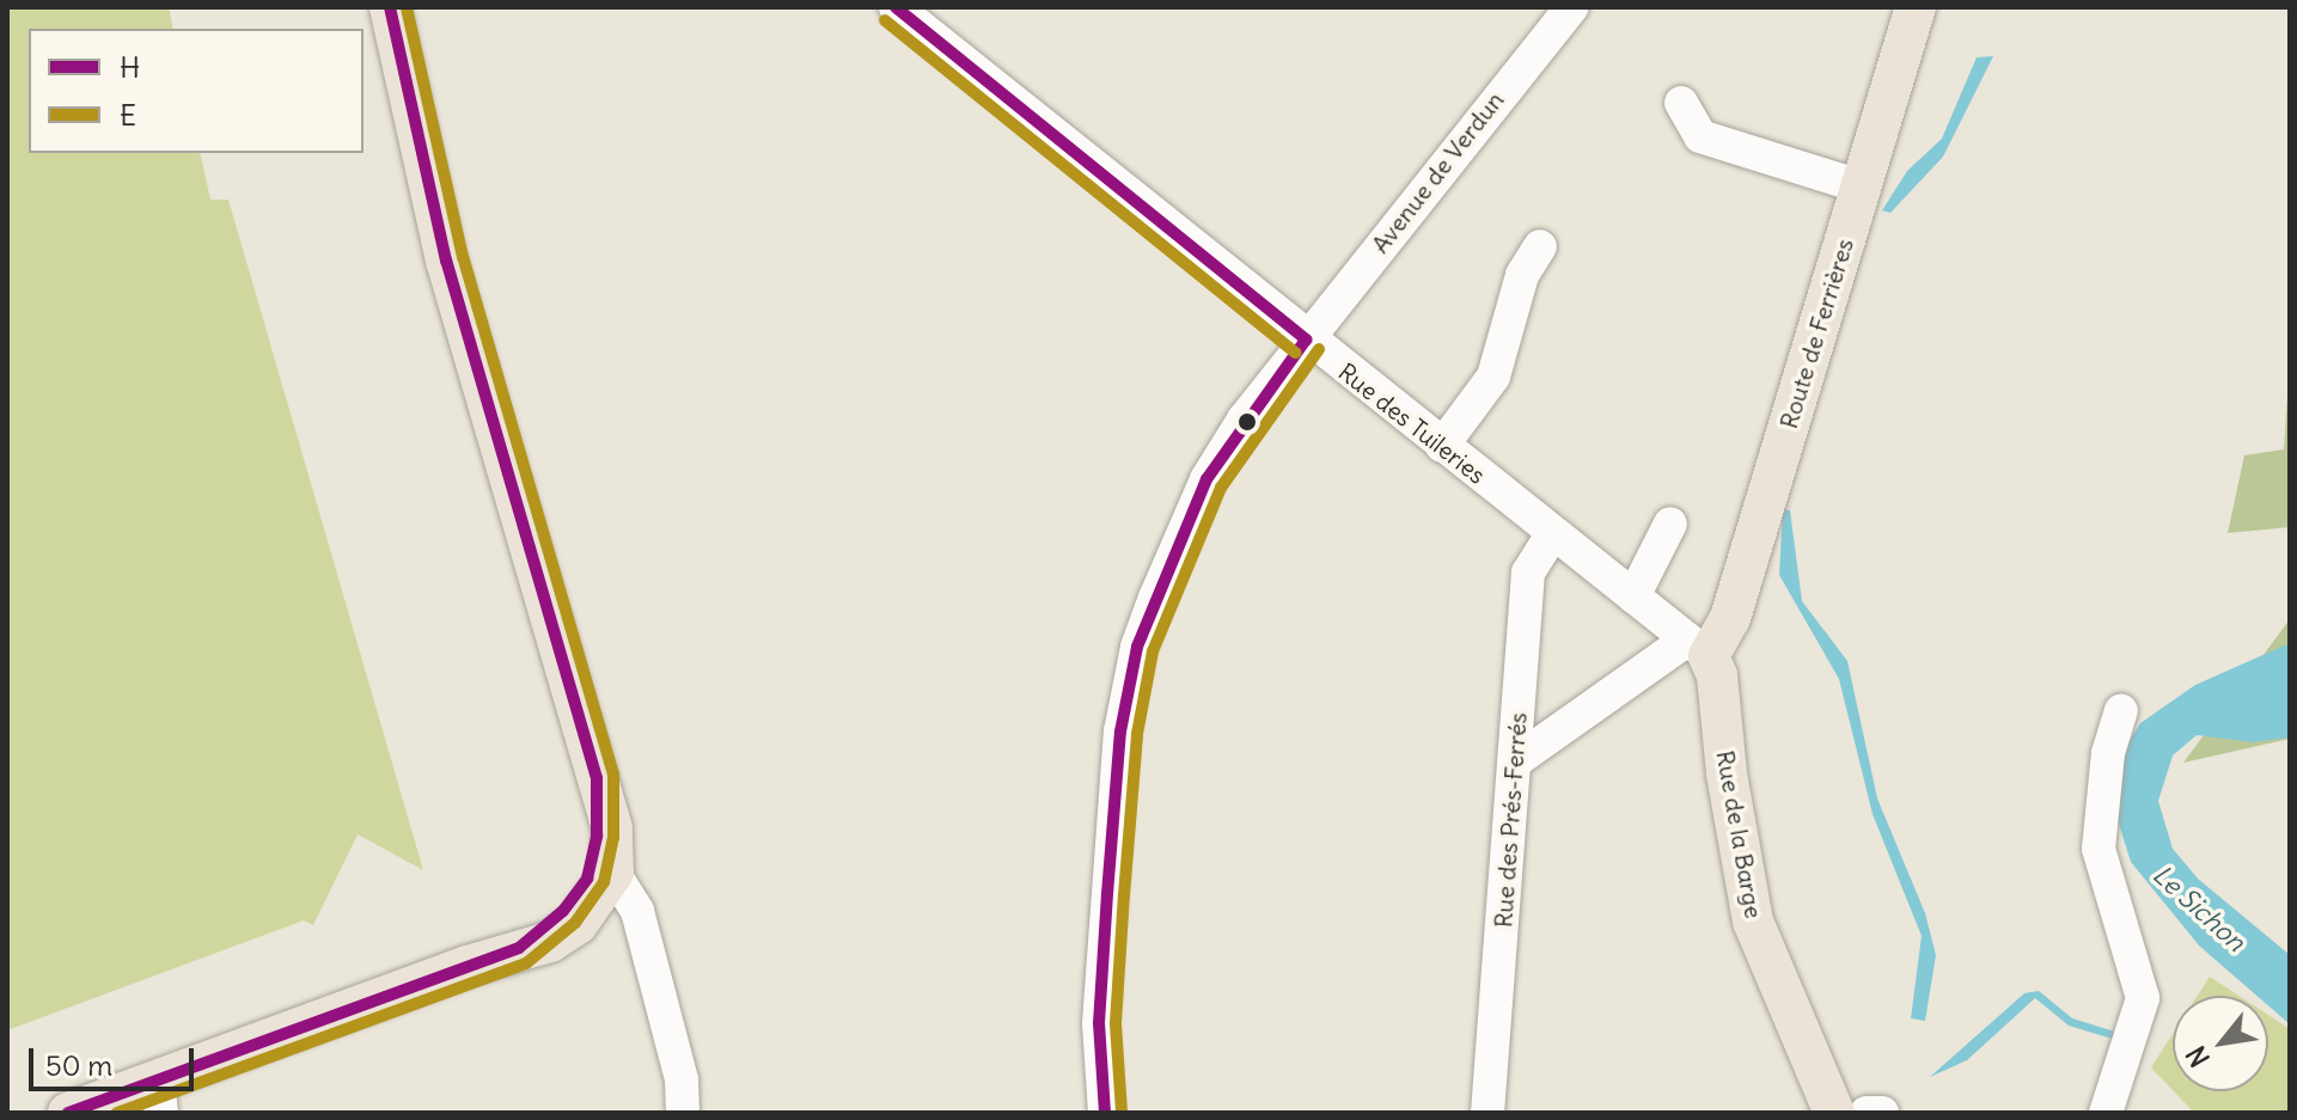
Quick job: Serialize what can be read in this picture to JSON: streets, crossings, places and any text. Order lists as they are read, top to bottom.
{
  "streets": {
    "main road": ["Route de Ferrières", "Rue de la Barge"],
    "street": ["Avenue de Verdun", "Rue des Tuileries", "Rue des Prés-Ferrés"]
  },
  "crossings": [
    ["Avenue de Verdun", "Rue des Tuileries"],
    ["Route de Ferrières", "Rue des Tuileries"],
    ["Route de Ferrières", "Rue de la Barge"],
    ["Rue des Tuileries", "Rue des Prés-Ferrés"],
    ["Rue des Tuileries", "Rue de la Barge"]
  ],
  "water": ["Le Sichon"],
  "lines": ["transit line H", "transit line E"],
  "legend": ["H", "E"],
  "scale_bar": "50 m",
  "north": "bottom left"
}
